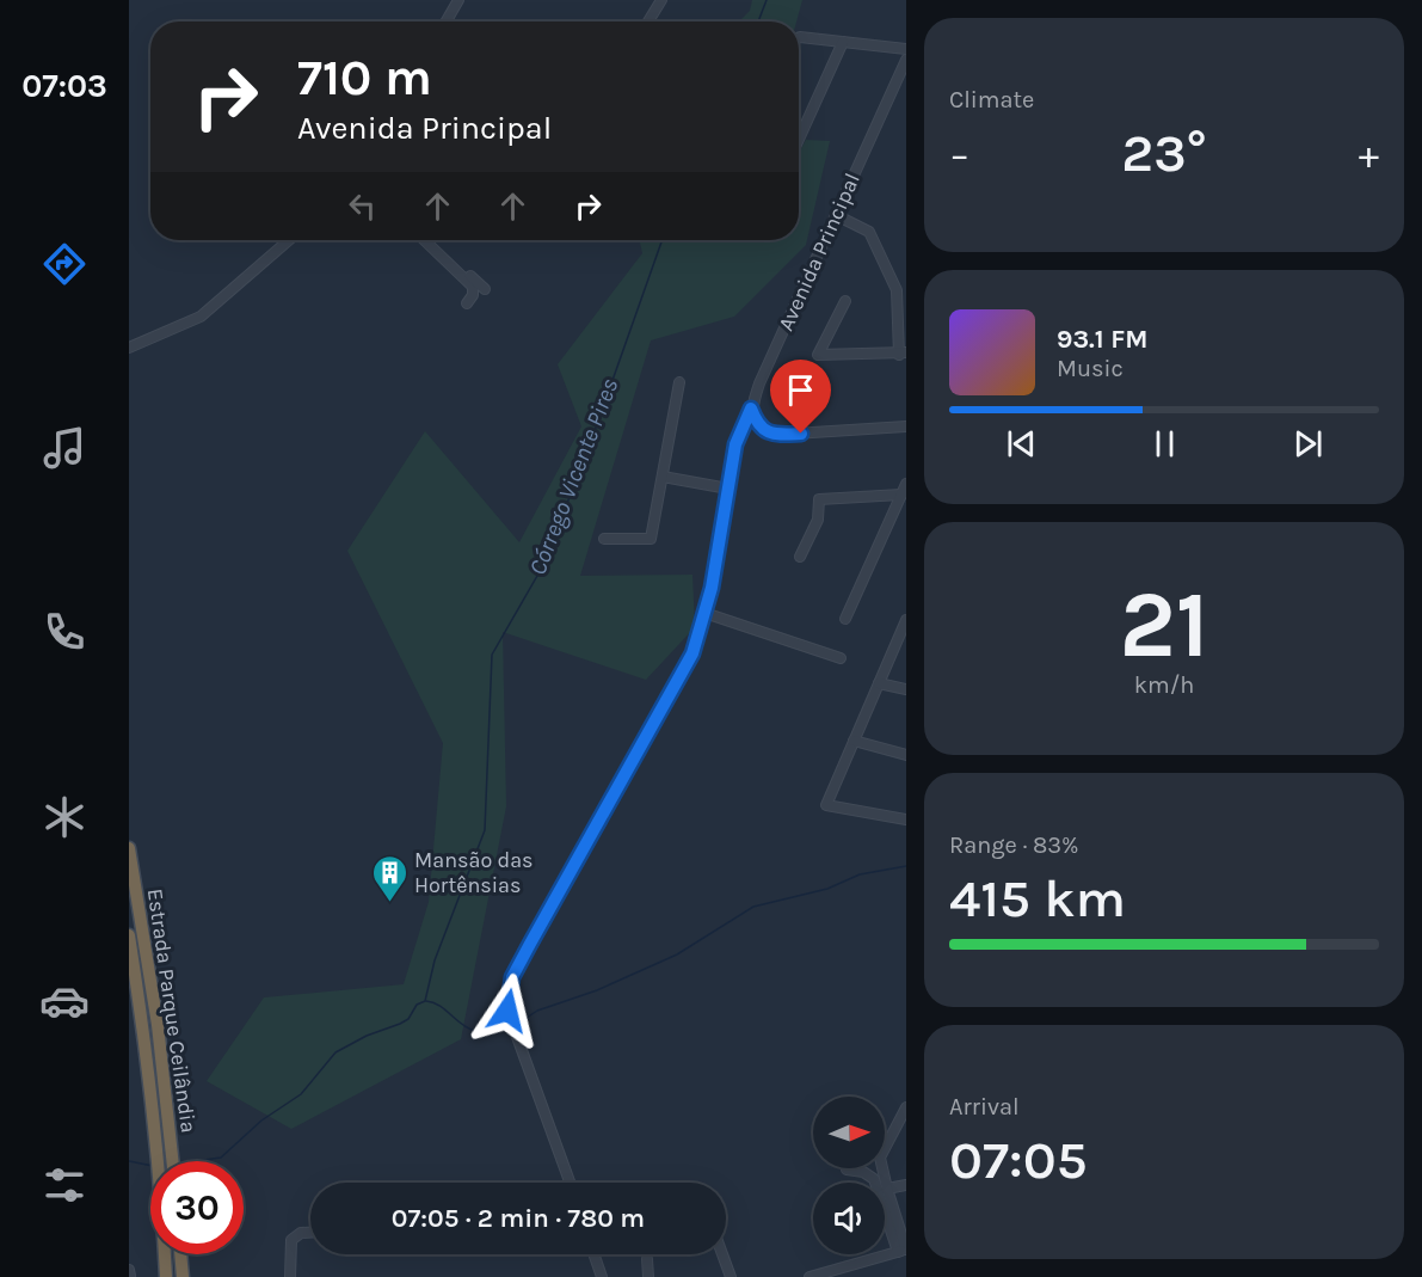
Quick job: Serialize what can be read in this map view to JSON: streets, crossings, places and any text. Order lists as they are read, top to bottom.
{
  "streets": {
    "highway": ["Estrada Parque Ceilândia"],
    "street": ["Avenida Principal"]
  },
  "water": ["Córrego Vicente Pires"],
  "places": {
    "building": ["Mansão das Hortênsias"]
  },
  "north": "right",
  "page": {
    "tabs": "07:03",
    "tile": [
      "Climate",
      ["21", "km/h"],
      ["Range · 83%", "415 km"],
      ["Arrival", "07:05"]
    ],
    "turn": ["710 m", "Avenida Principal"],
    "heat": ["−", "23°", "+"],
    "song": ["93.1 FM", "Music"],
    "limit": "30",
    "trip": "07:05 · 2 min · 780 m"
  }
}
